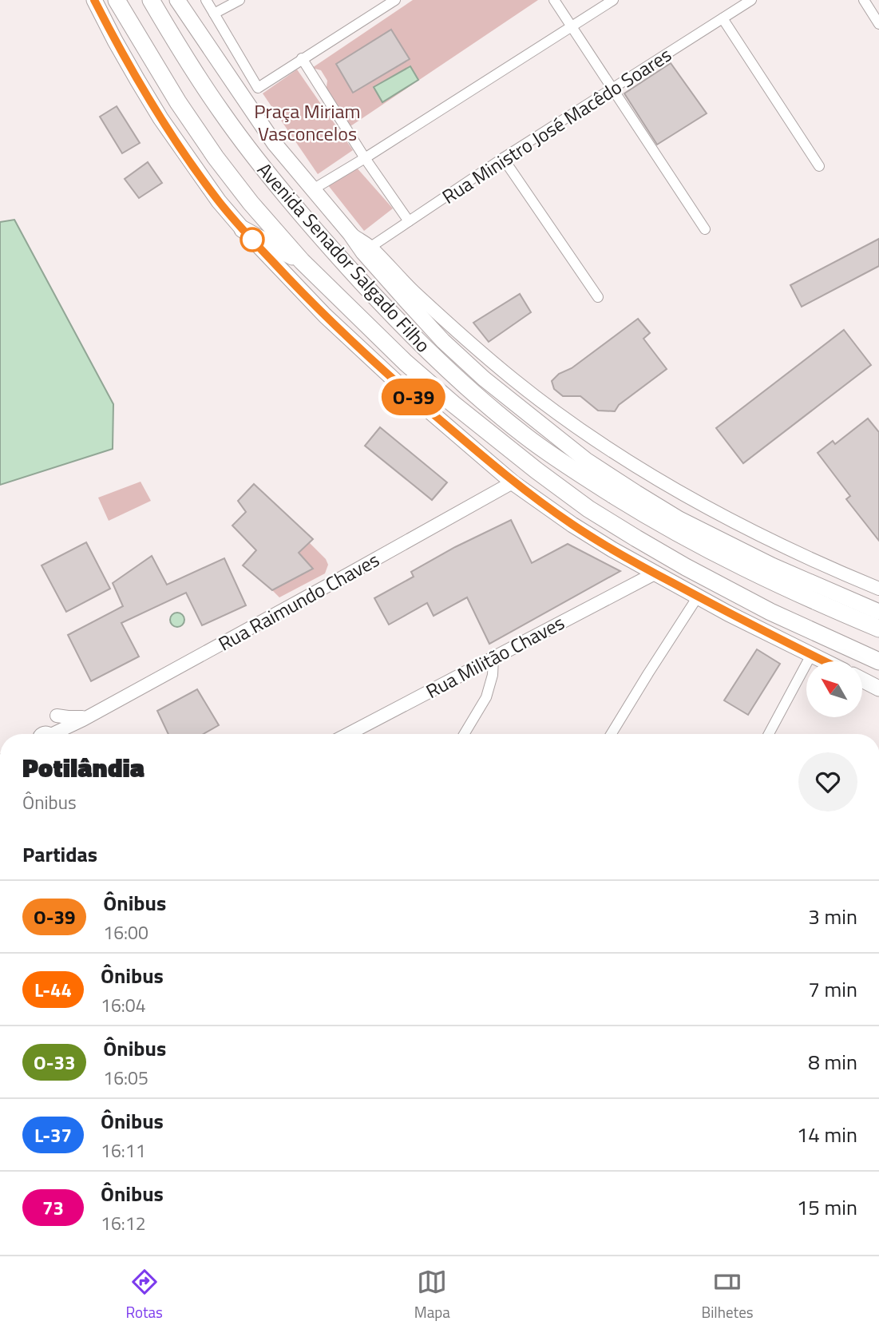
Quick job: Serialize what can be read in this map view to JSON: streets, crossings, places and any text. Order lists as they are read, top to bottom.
{
  "streets": {
    "highway": ["Avenida Senador Salgado Filho"],
    "main road": ["Rua Raimundo Chaves", "Rua Militão Chaves"],
    "street": ["Rua Ministro José Macêdo Soares"]
  },
  "crossings": [
    ["Rua Ministro José Macêdo Soares", "Avenida Senador Salgado Filho"]
  ],
  "parks": ["Praça Miriam Vasconcelos"],
  "lines": ["bus line O-39"],
  "north": "top left",
  "page": {
    "on_map": "O-39",
    "heading": [
      ["Potilândia", "Ônibus"],
      "Partidas"
    ],
    "list": [
      {
        "mark": "O-39",
        "name": "Ônibus",
        "note": "16:00",
        "value": "3 min"
      },
      {
        "mark": "L-44",
        "name": "Ônibus",
        "note": "16:04",
        "value": "7 min"
      },
      {
        "mark": "O-33",
        "name": "Ônibus",
        "note": "16:05",
        "value": "8 min"
      },
      {
        "mark": "L-37",
        "name": "Ônibus",
        "note": "16:11",
        "value": "14 min"
      },
      {
        "mark": "73",
        "name": "Ônibus",
        "note": "16:12",
        "value": "15 min"
      }
    ],
    "tabs": ["Rotas", "Mapa", "Bilhetes"]
  }
}
